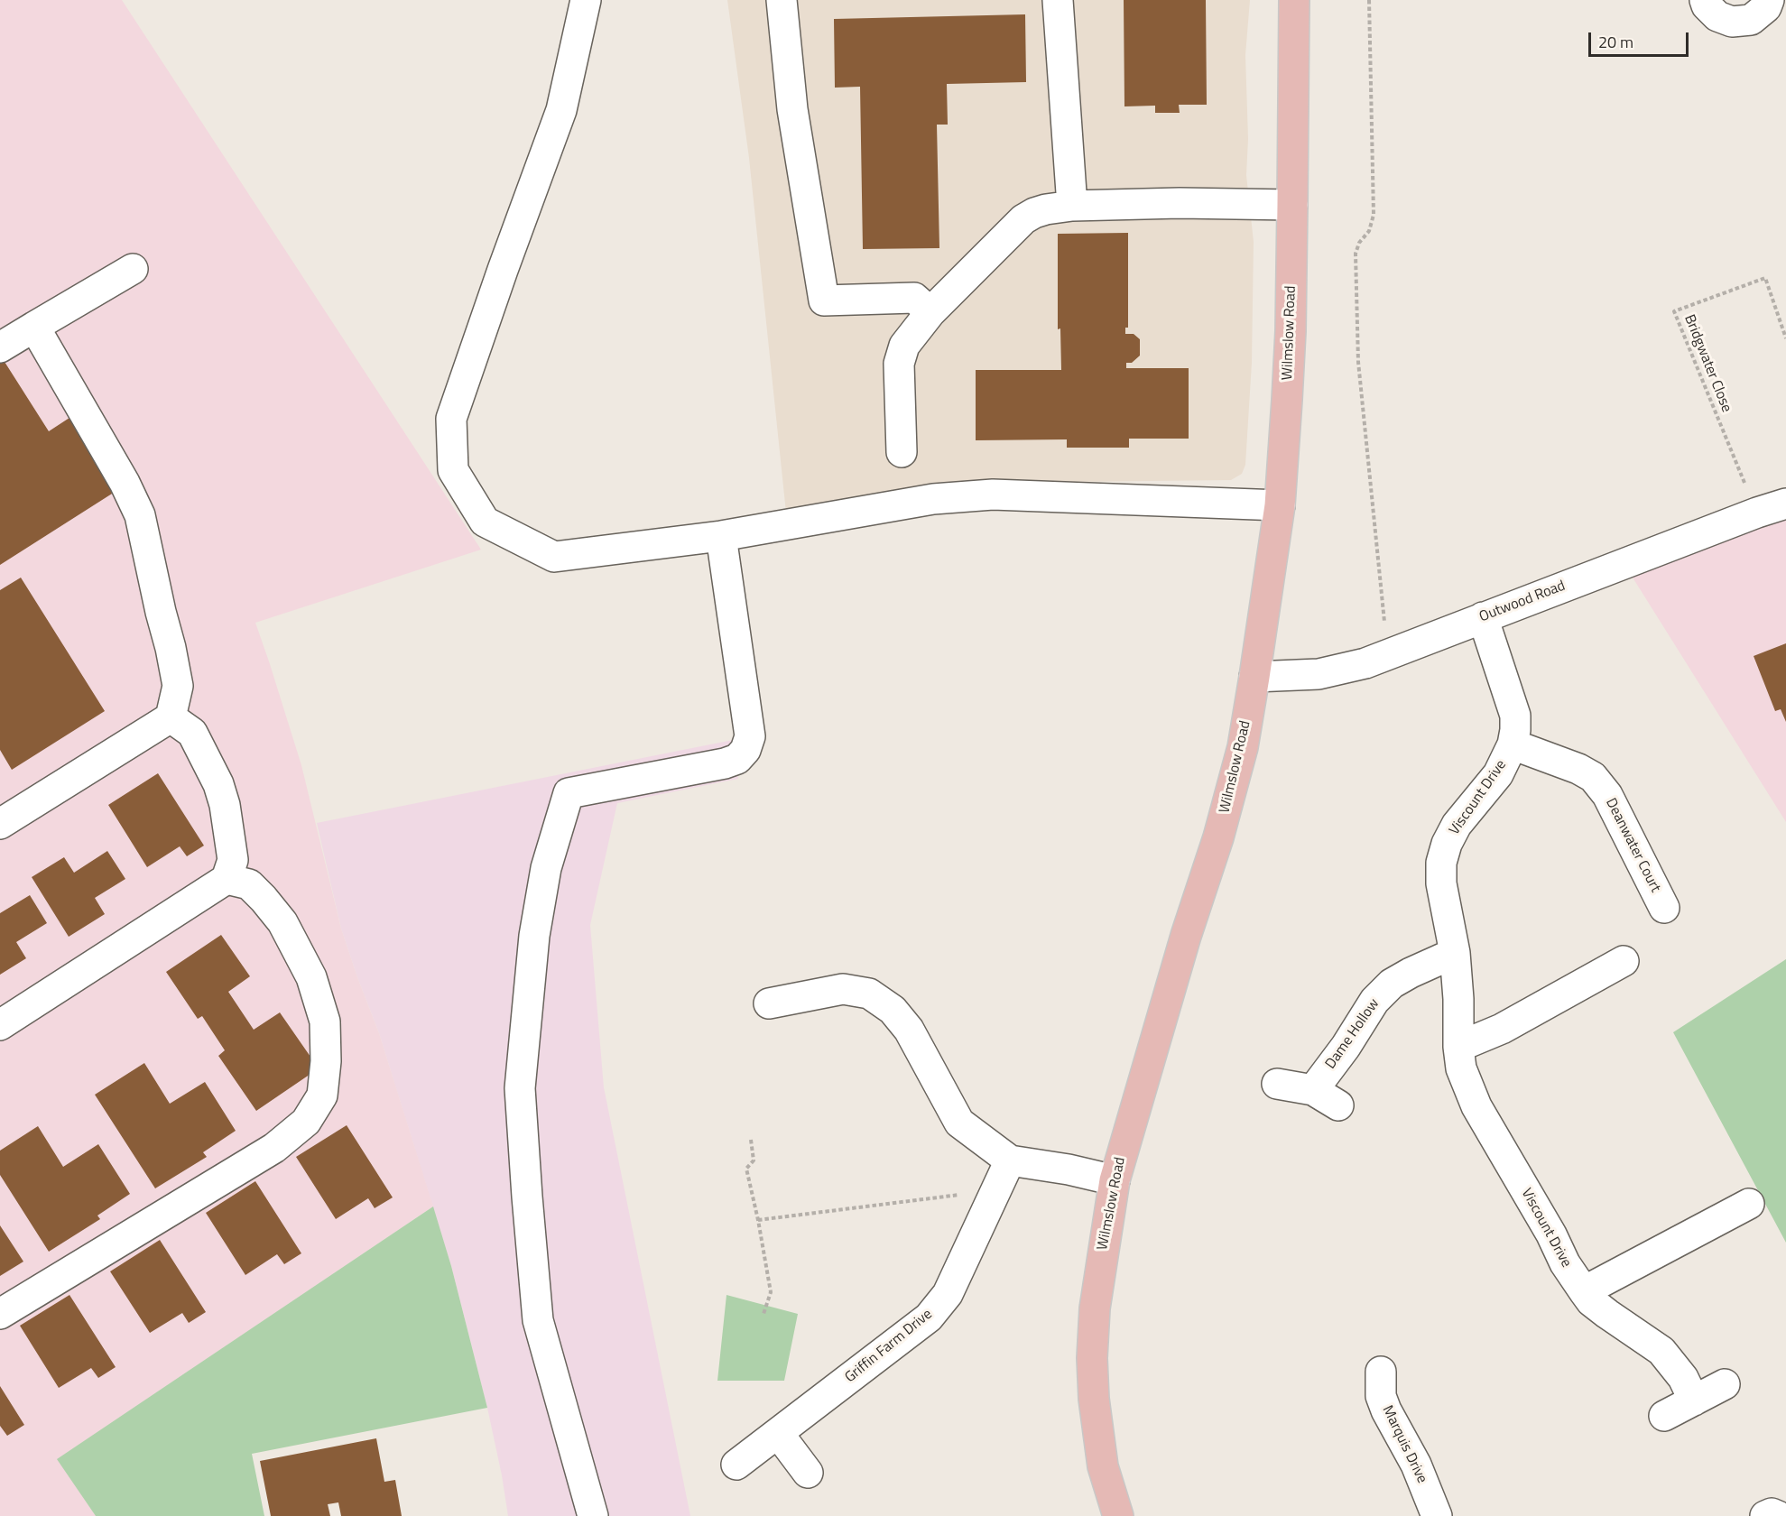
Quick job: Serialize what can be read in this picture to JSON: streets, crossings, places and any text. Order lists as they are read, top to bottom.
{
  "streets": {
    "main road": ["Wilmslow Road"],
    "street": [
      "Outwood Road",
      "Viscount Drive",
      "Deanwater Court",
      "Dame Hollow",
      "Griffin Farm Drive",
      "Marquis Drive"
    ],
    "path": ["Bridgwater Close"]
  },
  "crossings": [
    ["Wilmslow Road", "Outwood Road"],
    ["Bridgwater Close", "Outwood Road"],
    ["Outwood Road", "Viscount Drive"],
    ["Viscount Drive", "Deanwater Court"],
    ["Viscount Drive", "Dame Hollow"]
  ],
  "scale_bar": "20 m"
}
